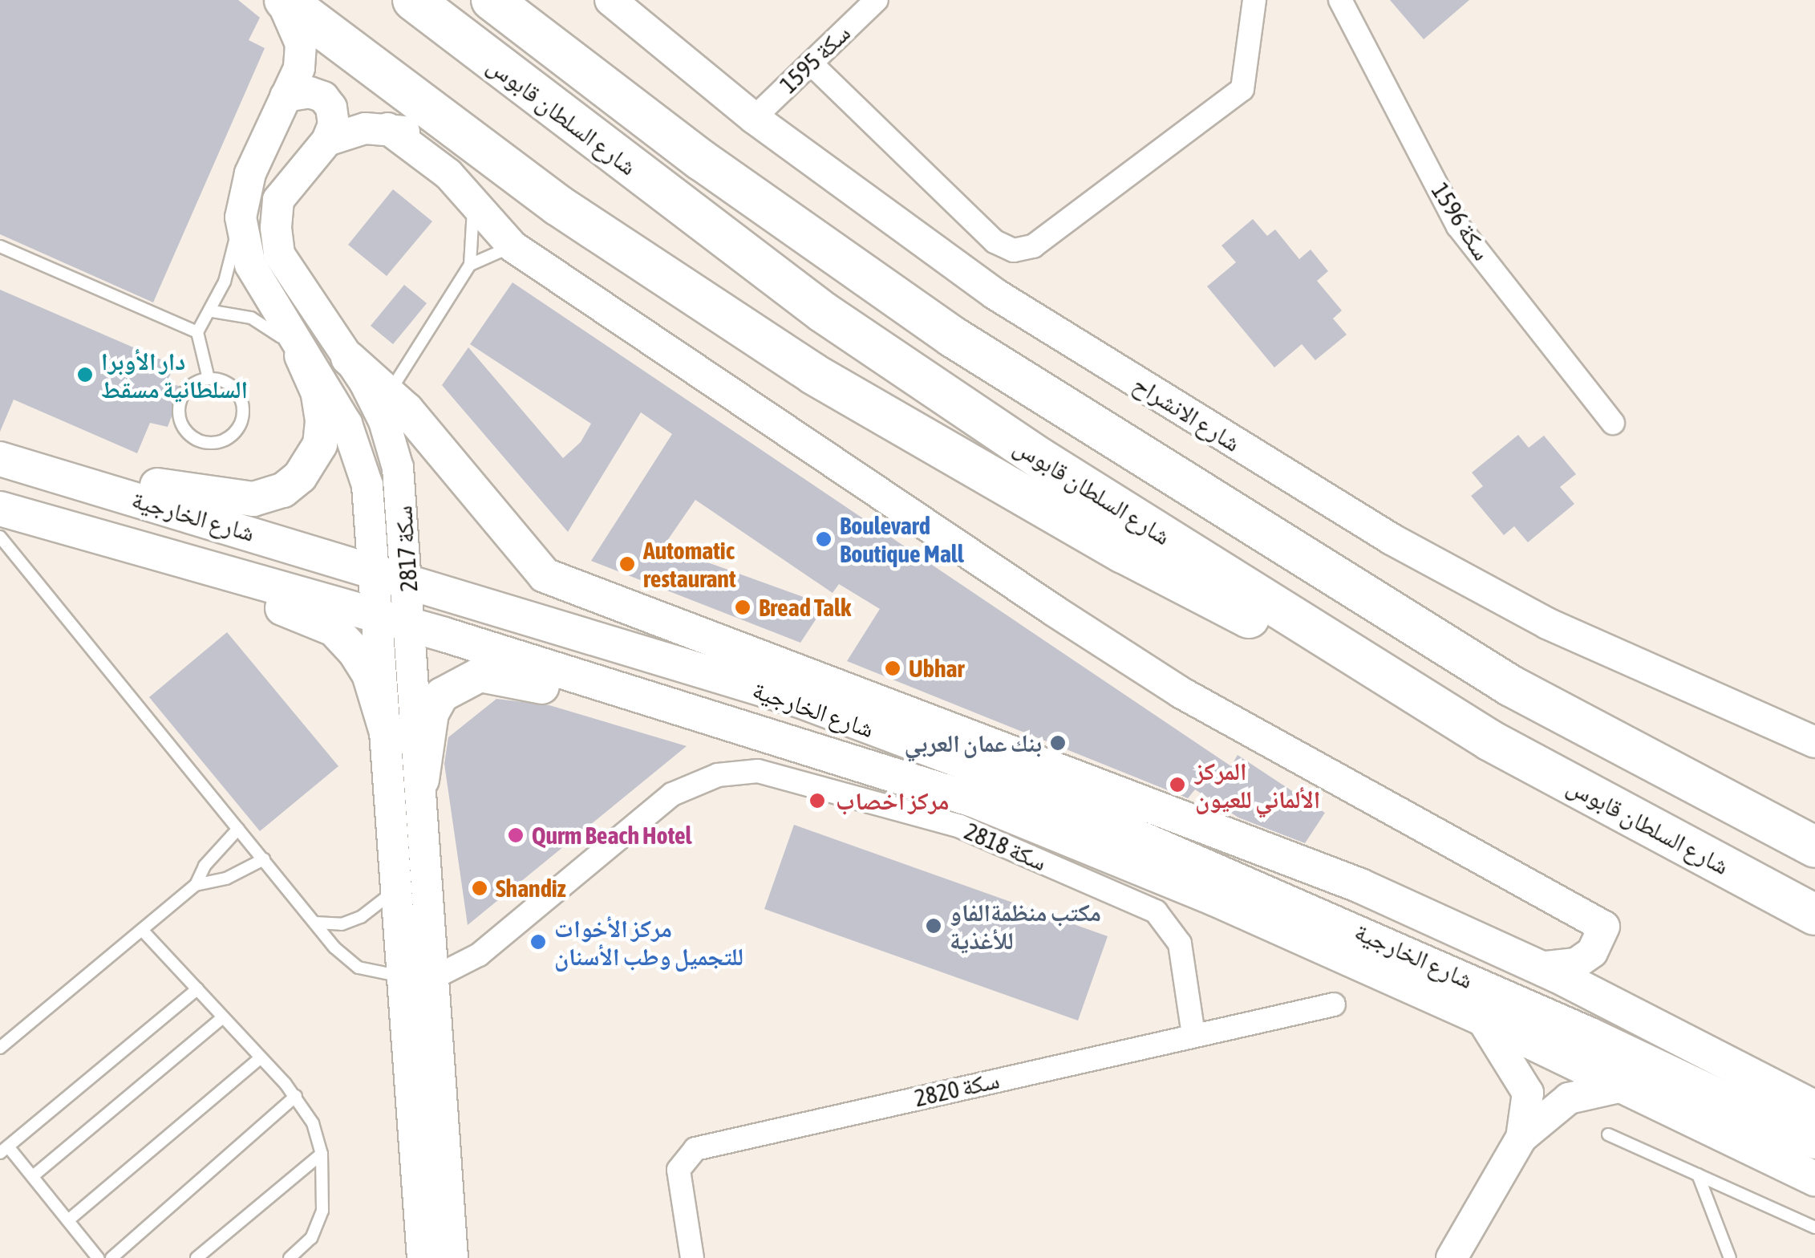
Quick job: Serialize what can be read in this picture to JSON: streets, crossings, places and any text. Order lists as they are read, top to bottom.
{
  "streets": {
    "highway": ["شارع السلطان قابوس"],
    "main road": ["شارع الخارجية"],
    "street": [
      "سكة 1595",
      "سكة 1596",
      "شارع الانشراح",
      "سكة 2817",
      "سكة 2818",
      "سكة 2820"
    ]
  },
  "crossings": [
    ["سكة 1595", "شارع الانشراح"],
    ["شارع الخارجية", "سكة 2817"],
    ["سكة 2817", "سكة 2818"],
    ["سكة 2818", "سكة 2820"]
  ],
  "places": [
    "دار الأوبرا السلطانية مسقط",
    "Boulevard Boutique Mall",
    "Automatic restaurant",
    "Bread Talk",
    "Ubhar",
    "بنك عمان العربي",
    "المركز الألماني للعيون",
    "مركز اخصاب",
    "Qurm Beach Hotel",
    "Shandiz",
    "مكتب منظمةالفاو للأغذية",
    "مركز الأخوات للتجميل وطب الأسنان"
  ]
}
